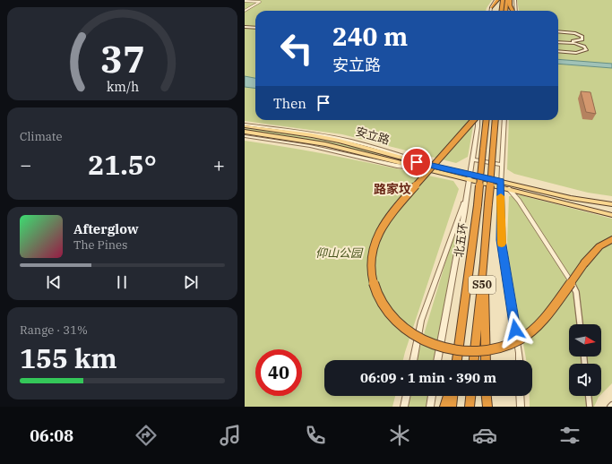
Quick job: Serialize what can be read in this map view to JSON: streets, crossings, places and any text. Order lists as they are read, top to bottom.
{
  "streets": {
    "highway": ["北五环", "S50"],
    "main road": ["安立路"]
  },
  "districts": ["路家坟"],
  "parks": ["仰山公园"],
  "north": "right",
  "page": {
    "turn": ["240 m", "安立路"],
    "then": "Then",
    "tile": [
      "Climate",
      ["Range · 31%", "155 km"]
    ],
    "heat": ["−", "21.5°", "+"],
    "song": ["Afterglow", "The Pines"],
    "limit": "40",
    "trip": "06:09 · 1 min · 390 m",
    "tabs": "06:08",
    "gauge": ["37", "km/h"]
  }
}
